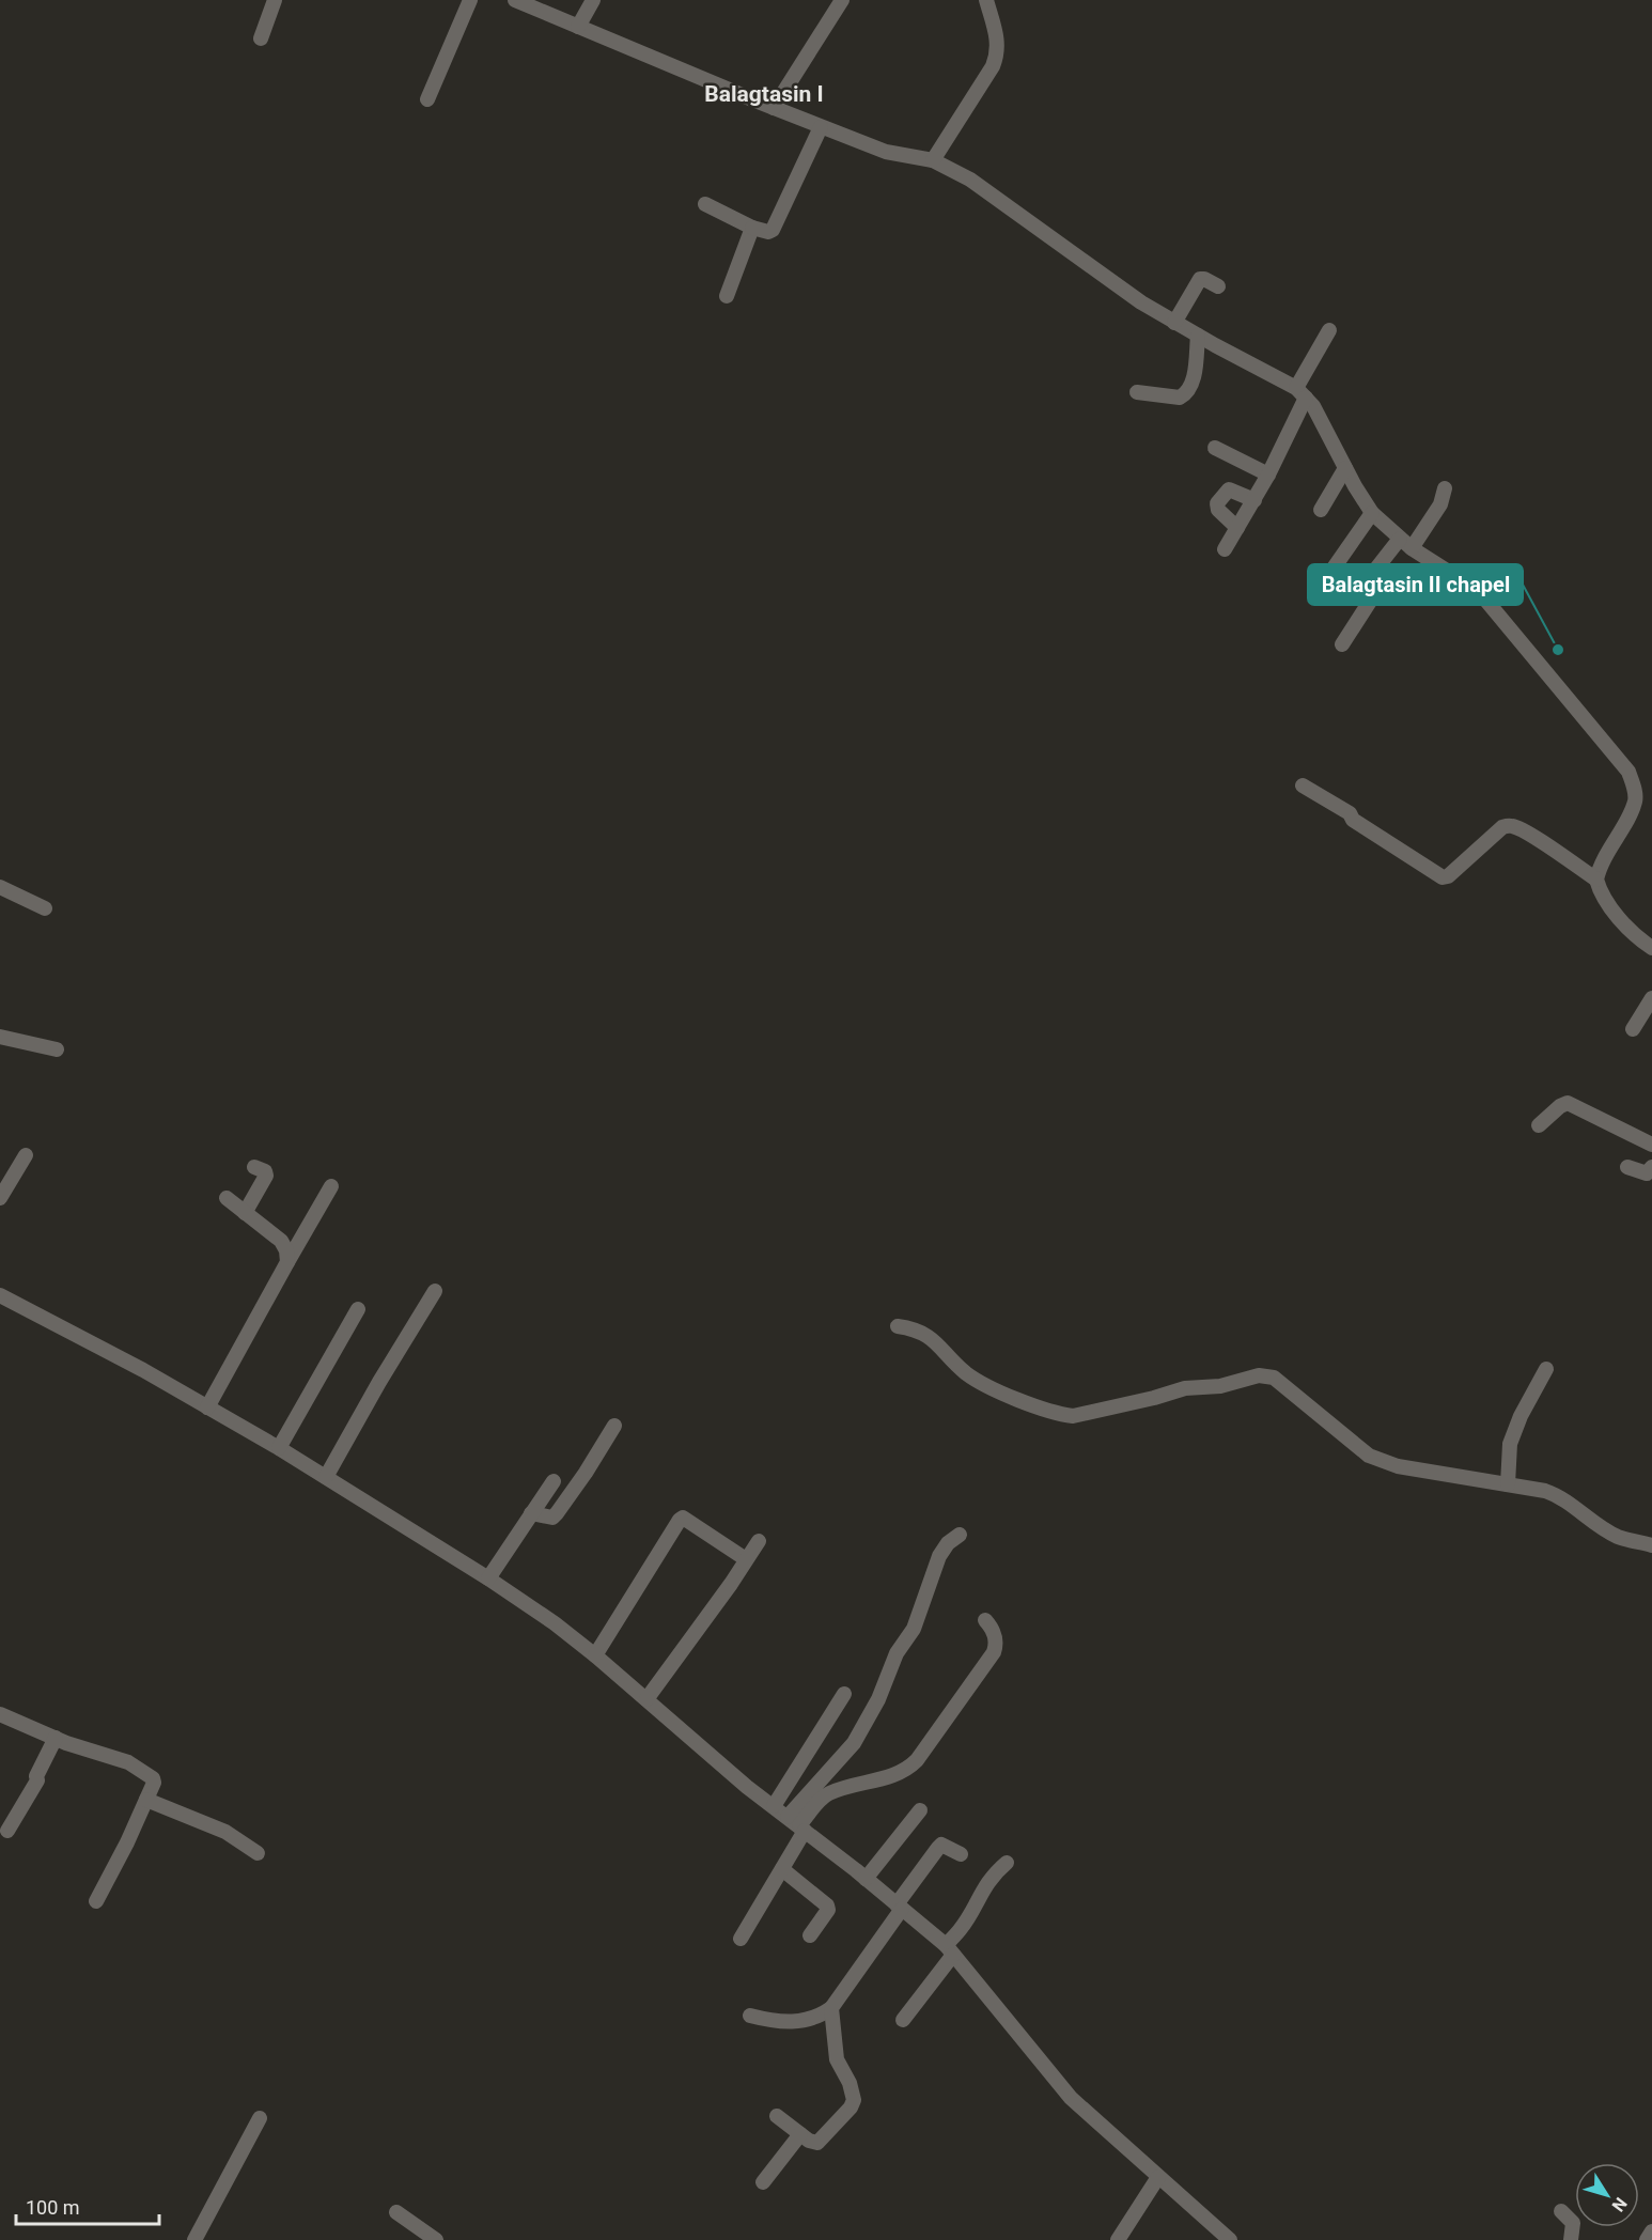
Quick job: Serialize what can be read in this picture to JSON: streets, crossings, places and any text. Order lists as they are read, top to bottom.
{
  "districts": ["Balagtasin I"],
  "places": ["Balagtasin II chapel"],
  "scale_bar": "100 m",
  "north": "bottom right"
}
